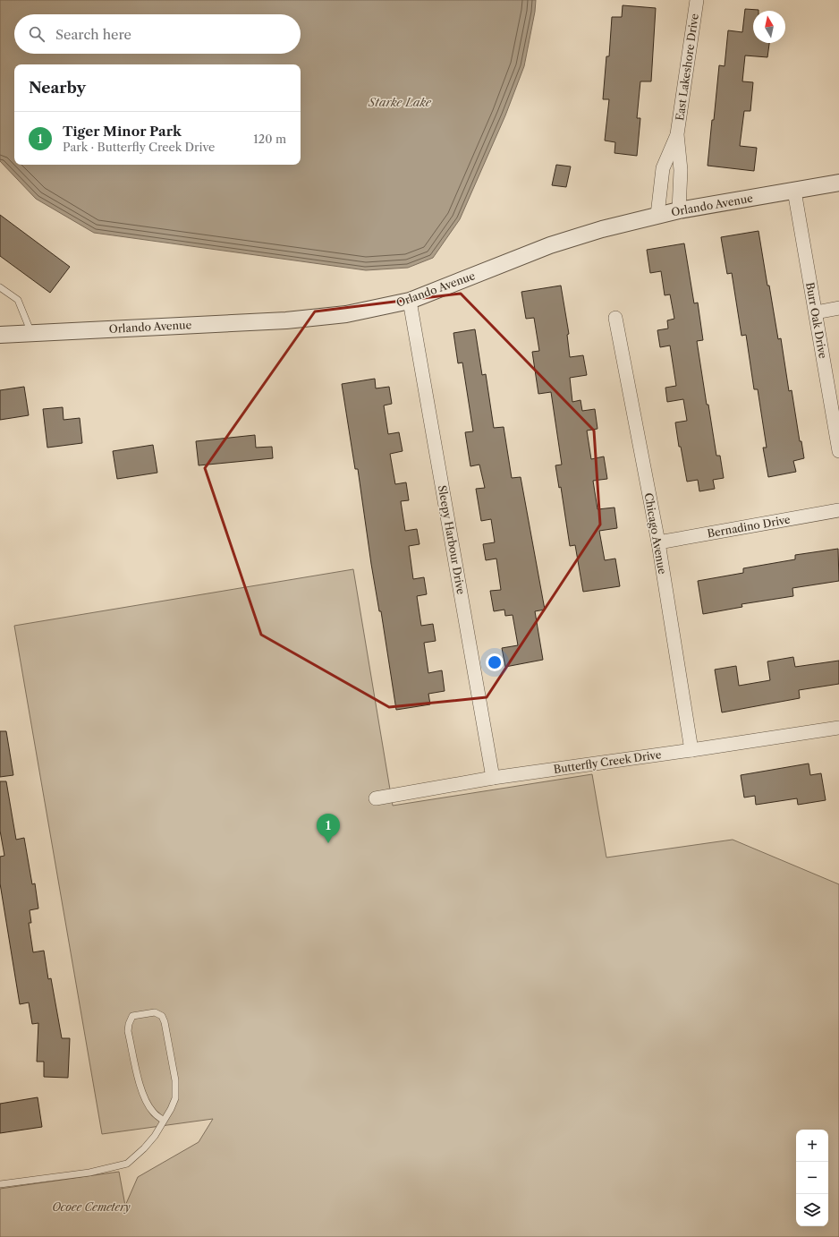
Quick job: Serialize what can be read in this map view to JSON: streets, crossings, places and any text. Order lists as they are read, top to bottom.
{
  "streets": {
    "street": [
      "East Lakeshore Drive",
      "Orlando Avenue",
      "Burr Oak Drive",
      "Bernadino Drive",
      "Chicago Avenue",
      "Sleepy Harbour Drive",
      "Butterfly Creek Drive"
    ]
  },
  "crossings": [
    ["East Lakeshore Drive", "Orlando Avenue"],
    ["Orlando Avenue", "Burr Oak Drive"],
    ["Orlando Avenue", "Sleepy Harbour Drive"],
    ["Bernadino Drive", "Chicago Avenue"],
    ["Chicago Avenue", "Butterfly Creek Drive"],
    ["Sleepy Harbour Drive", "Butterfly Creek Drive"]
  ],
  "water": ["Starke Lake"],
  "parks": ["Ocoee Cemetery"],
  "north": "top",
  "page": {
    "search": "Search here",
    "heading": "Nearby",
    "list": [
      {
        "mark": "1",
        "name": "Tiger Minor Park",
        "note": "Park · Butterfly Creek Drive",
        "value": "120 m"
      }
    ],
    "pins": "1",
    "map_buttons": ["+", "−"]
  }
}
